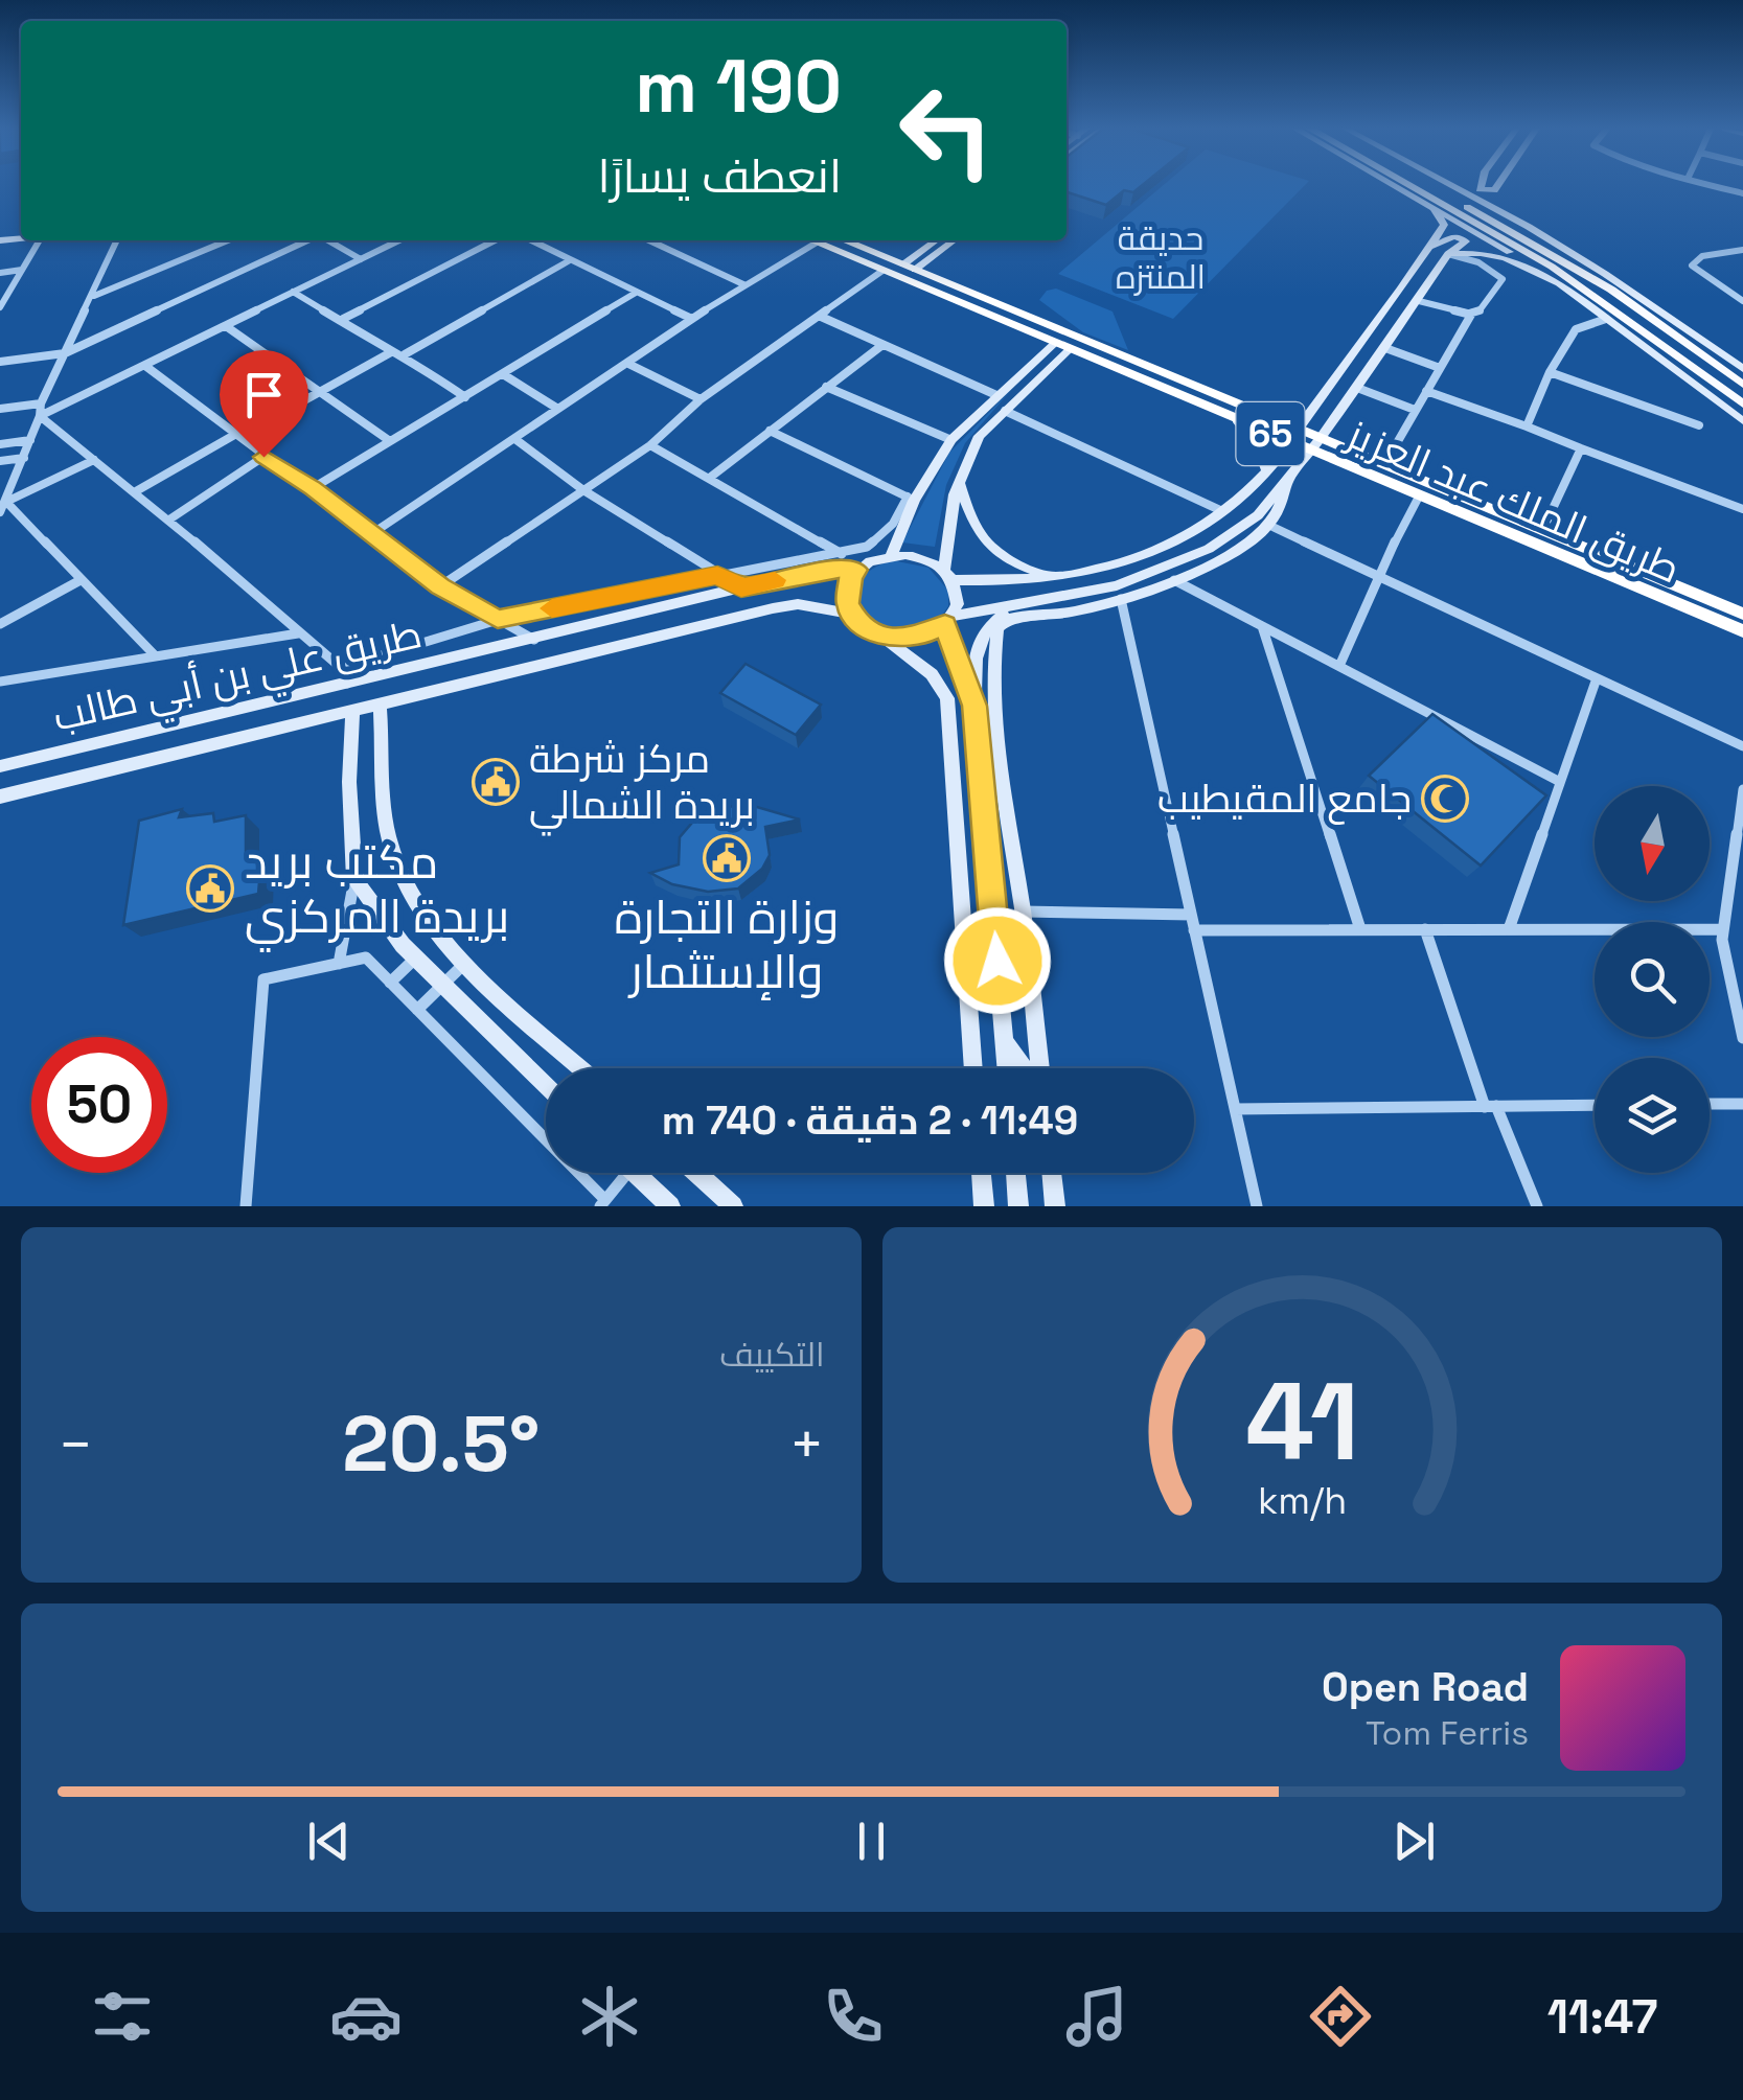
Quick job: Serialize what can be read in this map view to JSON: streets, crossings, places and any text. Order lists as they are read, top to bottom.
{
  "streets": {
    "highway": ["65", "طريق الملك عبد العزيز"],
    "main road": ["طريق علي بن أبي طالب"]
  },
  "parks": ["حديقة المنتزه"],
  "places": {
    "public building": ["مركز شرطة بريدة الشمالي", "وزارة التجارة والإستثمار", "مكتب بريد بريدة المركزي"],
    "mosque": ["جامع المقيطيب"]
  },
  "north": "bottom",
  "page": {
    "turn": ["190 m", "انعطف يسارًا"],
    "limit": "50",
    "trip": "11:49 · 2 دقيقة · 740 m",
    "tile": "التكييف",
    "heat": ["−", "20.5°", "+"],
    "song": ["Open Road", "Tom Ferris"],
    "tabs": "11:47",
    "gauge": ["41", "km/h"]
  }
}
